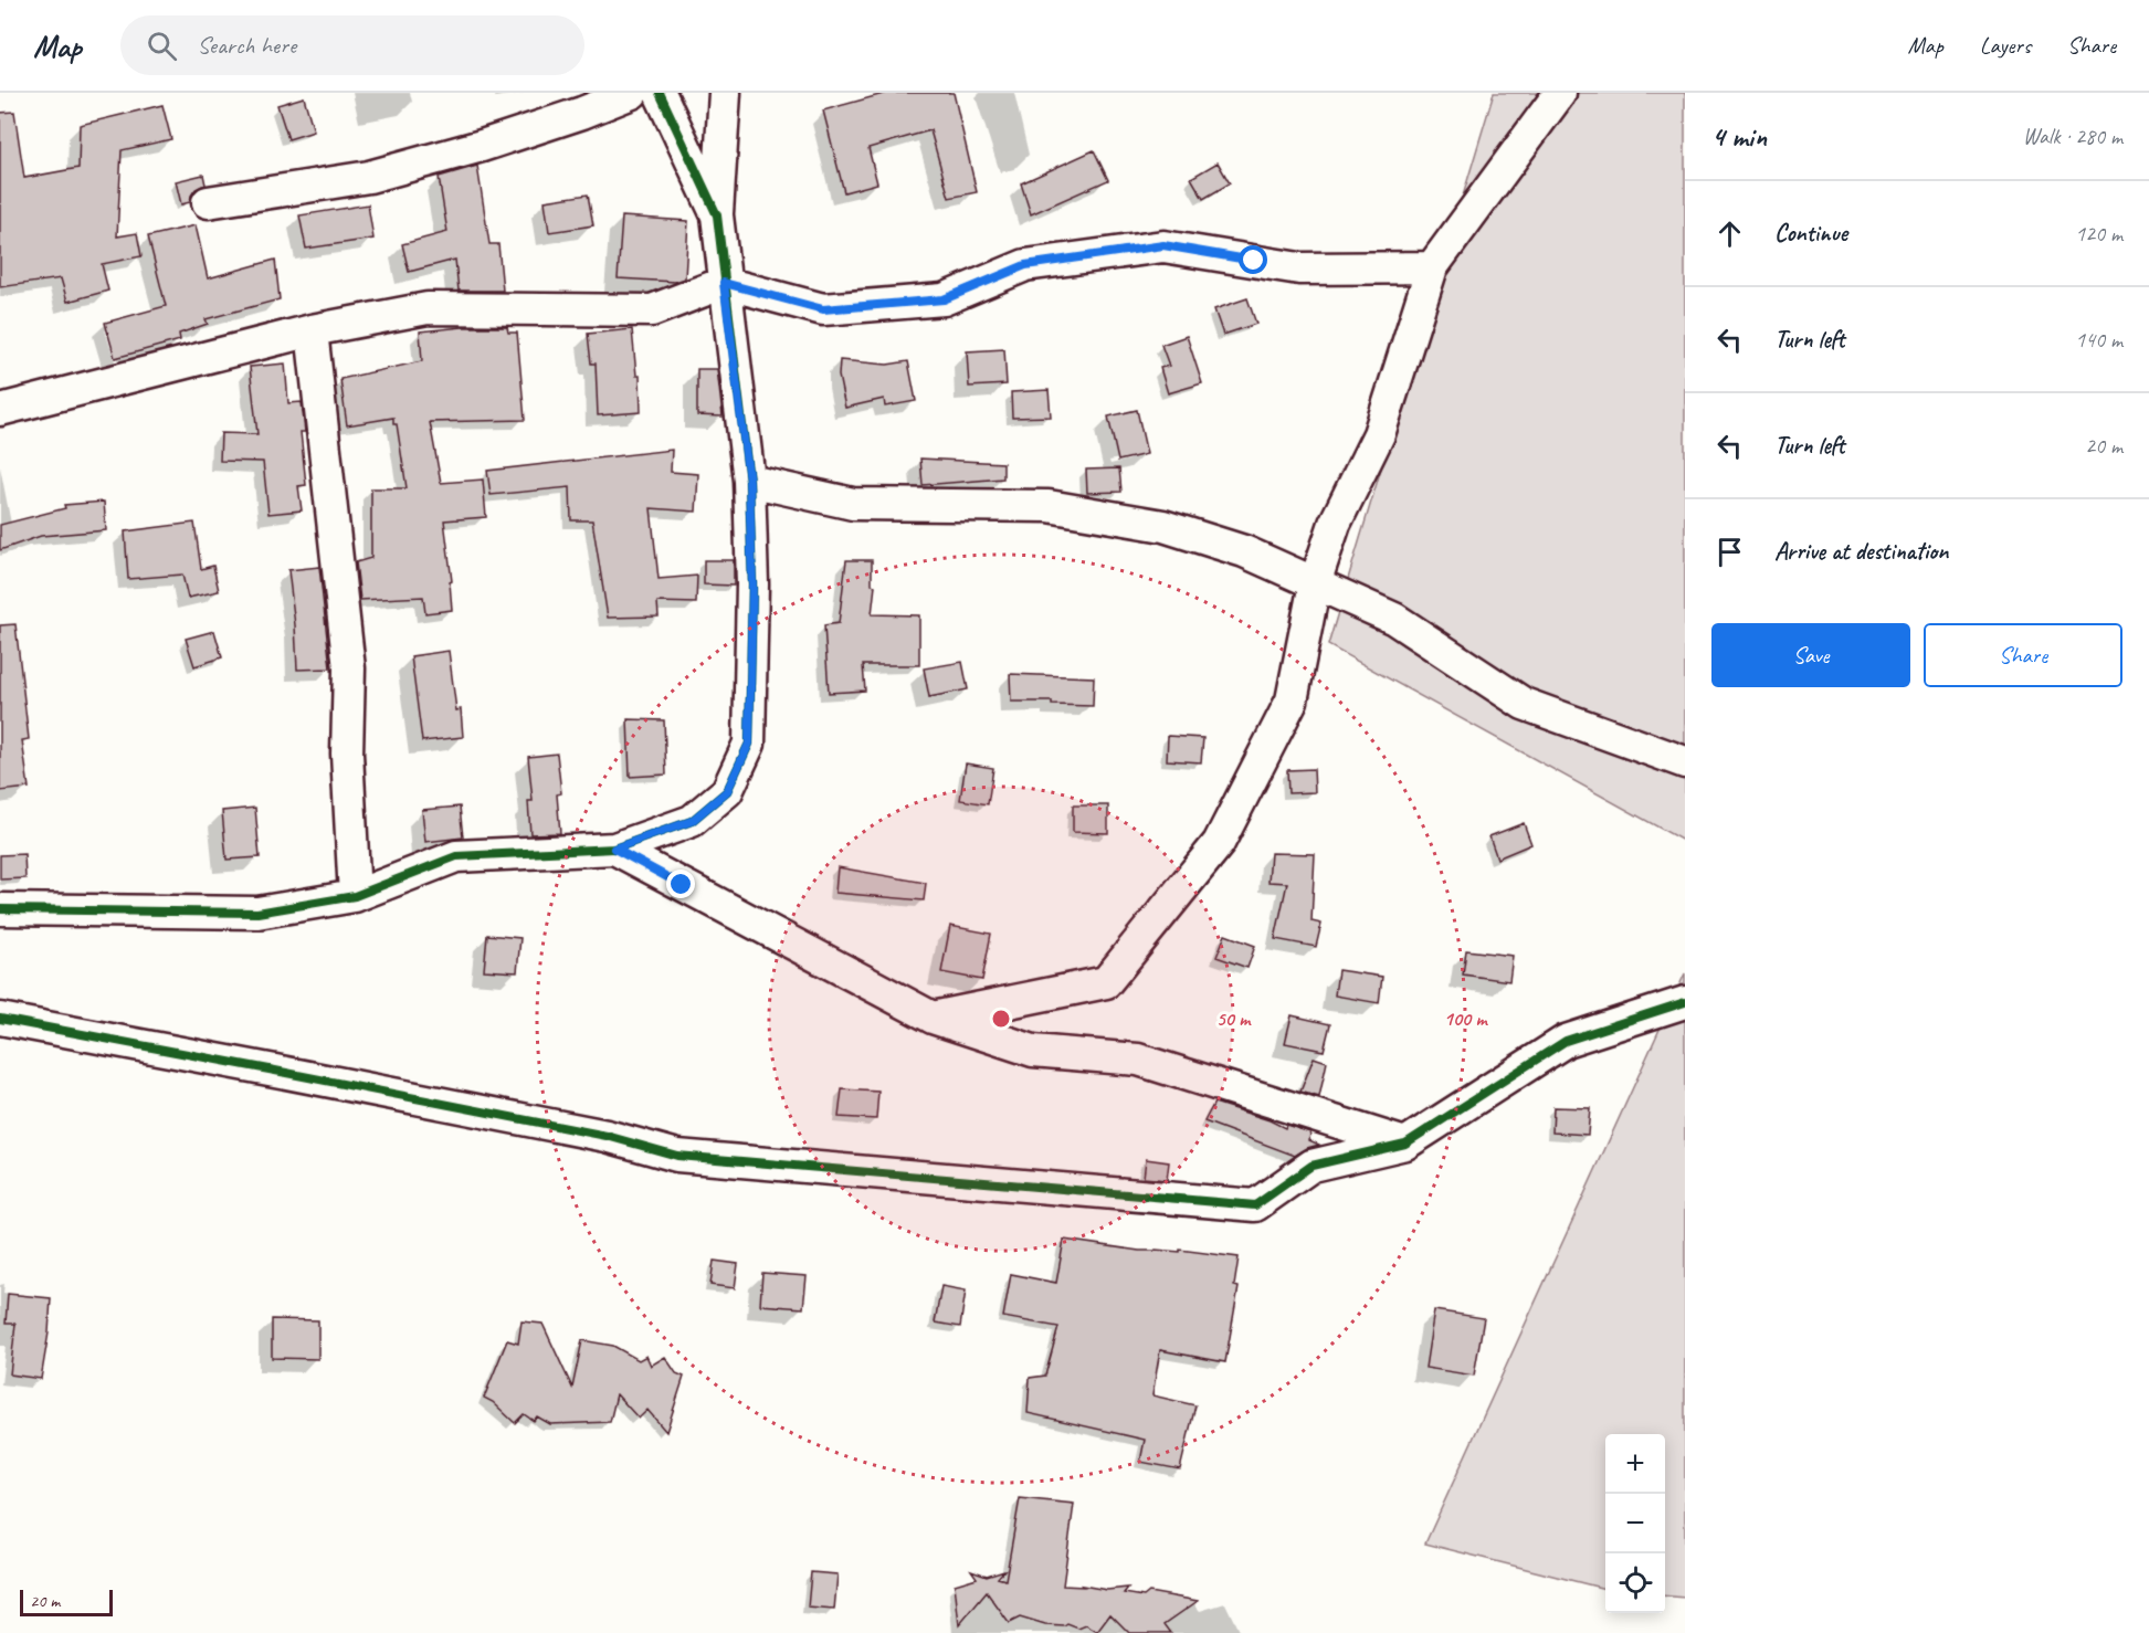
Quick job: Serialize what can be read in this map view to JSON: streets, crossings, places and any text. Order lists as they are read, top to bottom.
{
  "scale_bar": "20 m",
  "page": {
    "header": "Map",
    "search": "Search here",
    "nav": ["Map", "Layers", "Share"],
    "heading": ["4 min", "Walk · 280 m"],
    "list": [
      ["Continue", "120 m"],
      ["Turn left", "140 m"],
      ["Turn left", "20 m"],
      "Arrive at destination"
    ],
    "buttons": ["Save", "Share"],
    "map_buttons": ["+", "−"],
    "scale": "20 m"
  },
  "rings": ["50 m", "100 m"]
}
